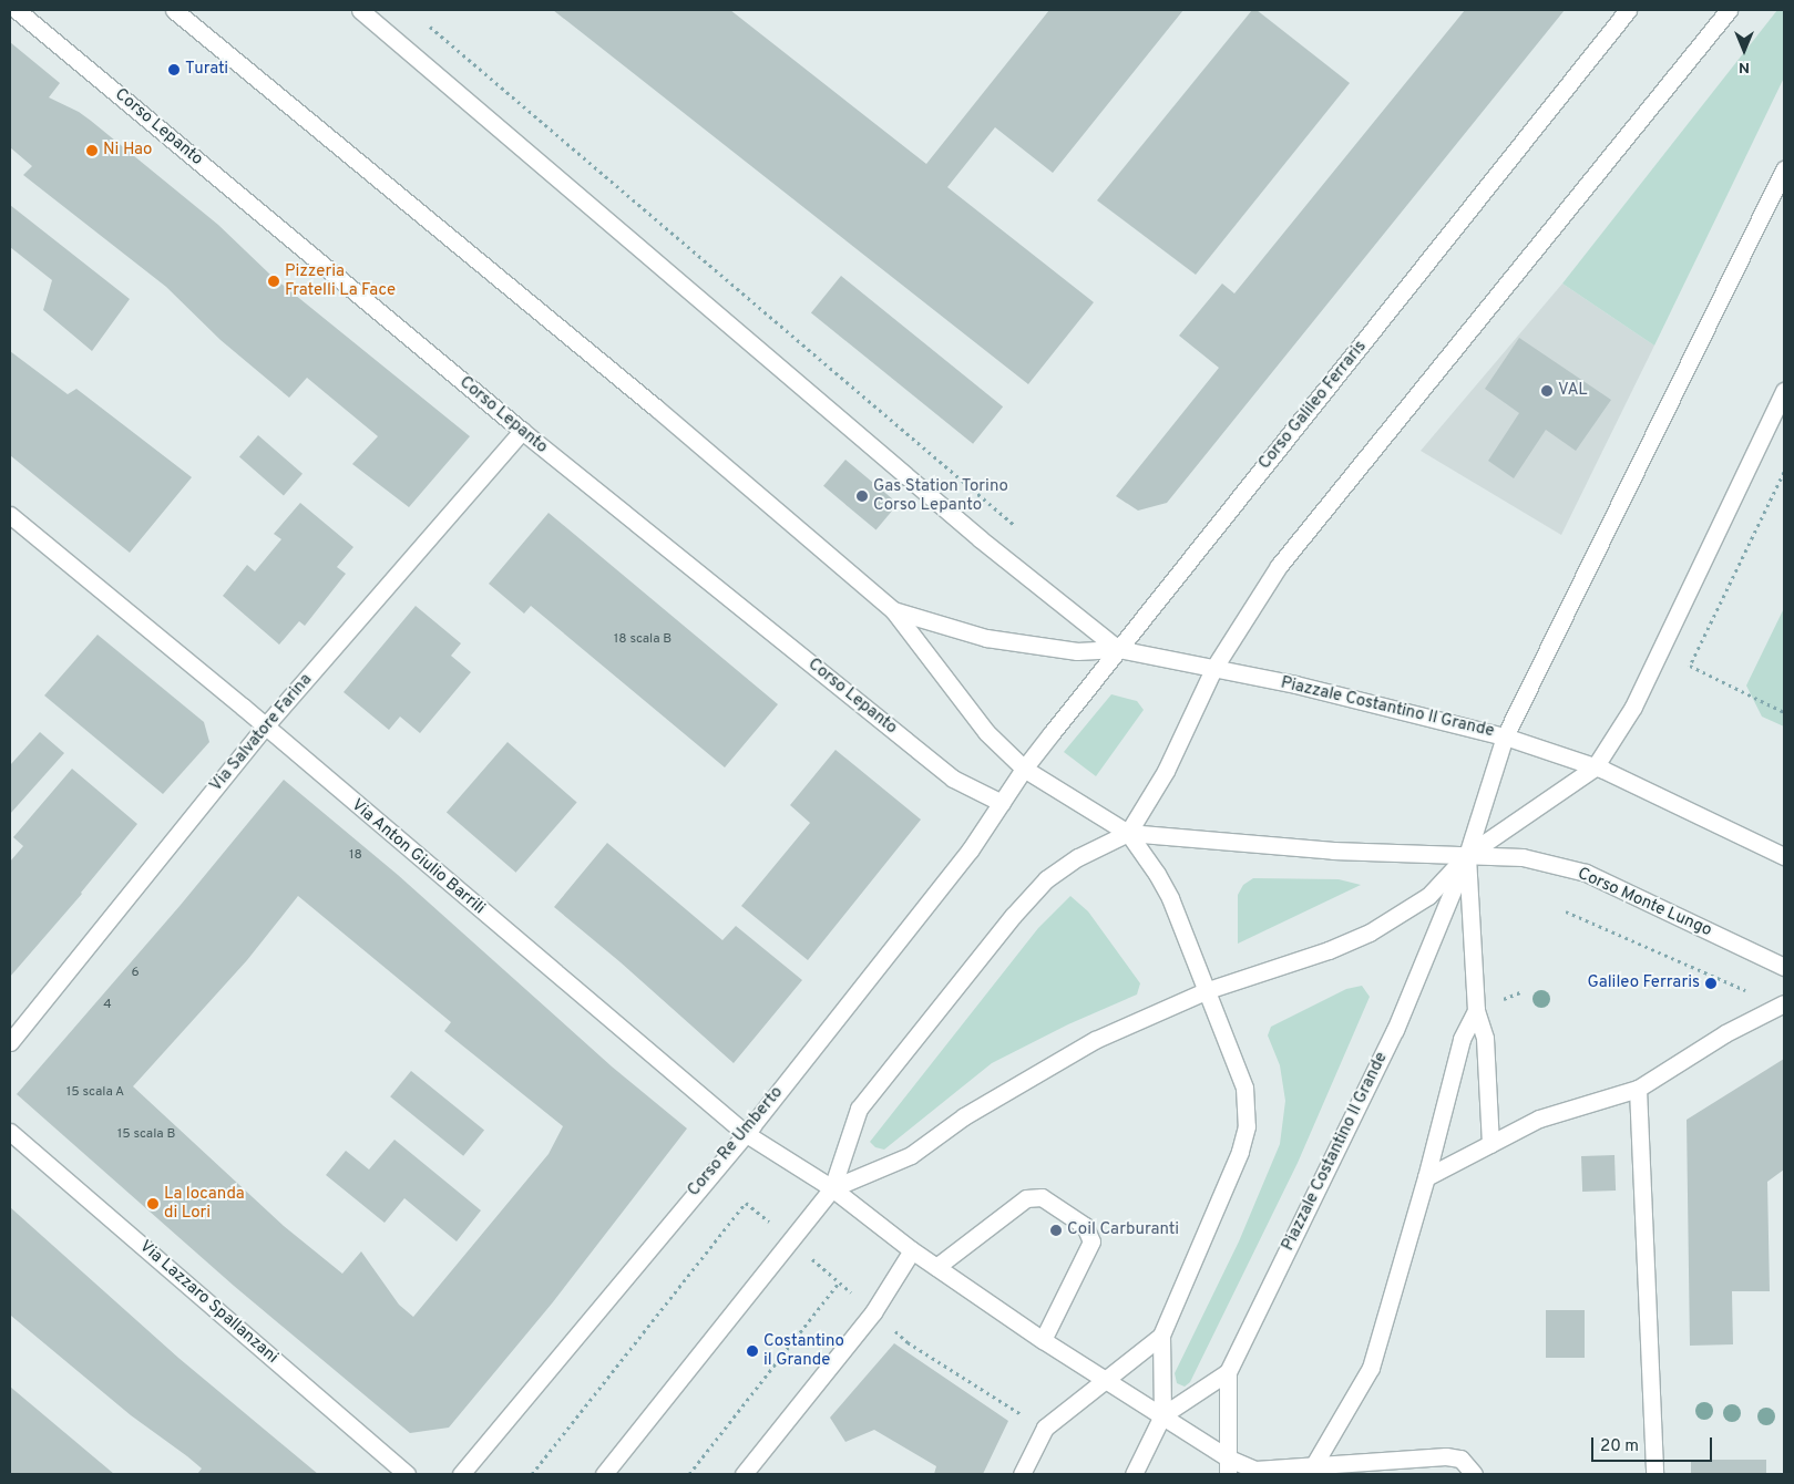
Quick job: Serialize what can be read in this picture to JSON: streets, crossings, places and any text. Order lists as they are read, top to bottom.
{
  "streets": {
    "street": [
      "Corso Lepanto",
      "Corso Galileo Ferraris",
      "Piazzale Costantino Il Grande",
      "Via Salvatore Farina",
      "Via Anton Giulio Barrili",
      "Corso Monte Lungo",
      "Corso Re Umberto",
      "Via Lazzaro Spallanzani"
    ]
  },
  "crossings": [
    ["Corso Lepanto", "Corso Galileo Ferraris"],
    ["Corso Lepanto", "Via Salvatore Farina"],
    ["Corso Lepanto", "Corso Re Umberto"],
    ["Corso Galileo Ferraris", "Piazzale Costantino Il Grande"],
    ["Corso Galileo Ferraris", "Corso Re Umberto"],
    ["Piazzale Costantino Il Grande", "Via Anton Giulio Barrili"],
    ["Piazzale Costantino Il Grande", "Corso Monte Lungo"],
    ["Via Salvatore Farina", "Via Anton Giulio Barrili"],
    ["Via Anton Giulio Barrili", "Corso Re Umberto"]
  ],
  "places": [
    "Turati",
    "Ni Hao",
    "Pizzeria Fratelli La Face",
    "VAL",
    "Gas Station Torino Corso Lepanto",
    "Galileo Ferraris",
    "La locanda di Lori",
    "Coil Carburanti",
    "Costantino il Grande"
  ],
  "house_numbers": [
    "18 scala B",
    "18",
    "6",
    "4",
    "15 scala A",
    "15 scala B"
  ],
  "scale_bar": "20 m",
  "north": "bottom"
}
